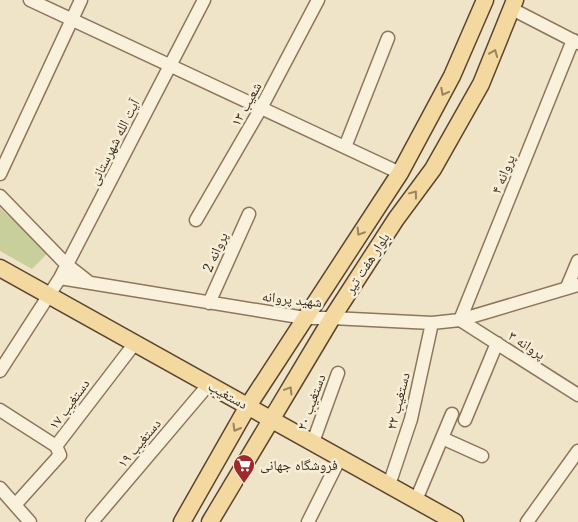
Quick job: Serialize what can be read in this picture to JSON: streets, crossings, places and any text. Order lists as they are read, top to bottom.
{
  "streets": {
    "main road": ["بلوار هفت تیر", "دستغیب"],
    "street": [
      "شعیب ۱۳",
      "آیت الله شهرستانی",
      "پروانه ۴",
      "پروانه 2",
      "شهید پروانه",
      "پروانه ۳",
      "دستغیب ۲۲",
      "دستغیب ۲۰",
      "دستغیب ۱۷",
      "دستغیب ۱۹"
    ]
  },
  "crossings": [
    ["آیت الله شهرستانی", "شهید پروانه"],
    ["آیت الله شهرستانی", "دستغیب"],
    ["پروانه ۴", "شهید پروانه"],
    ["پروانه ۴", "پروانه ۳"],
    ["پروانه 2", "شهید پروانه"],
    ["بلوار هفت تیر", "شهید پروانه"],
    ["بلوار هفت تیر", "دستغیب"],
    ["شهید پروانه", "پروانه ۳"],
    ["شهید پروانه", "دستغیب ۲۲"],
    ["دستغیب", "دستغیب ۲۲"],
    ["دستغیب", "دستغیب ۲۰"],
    ["دستغیب", "دستغیب ۱۷"],
    ["دستغیب", "دستغیب ۱۹"]
  ],
  "places": {
    "supermarket": ["فروشگاه جهانی"]
  }
}
